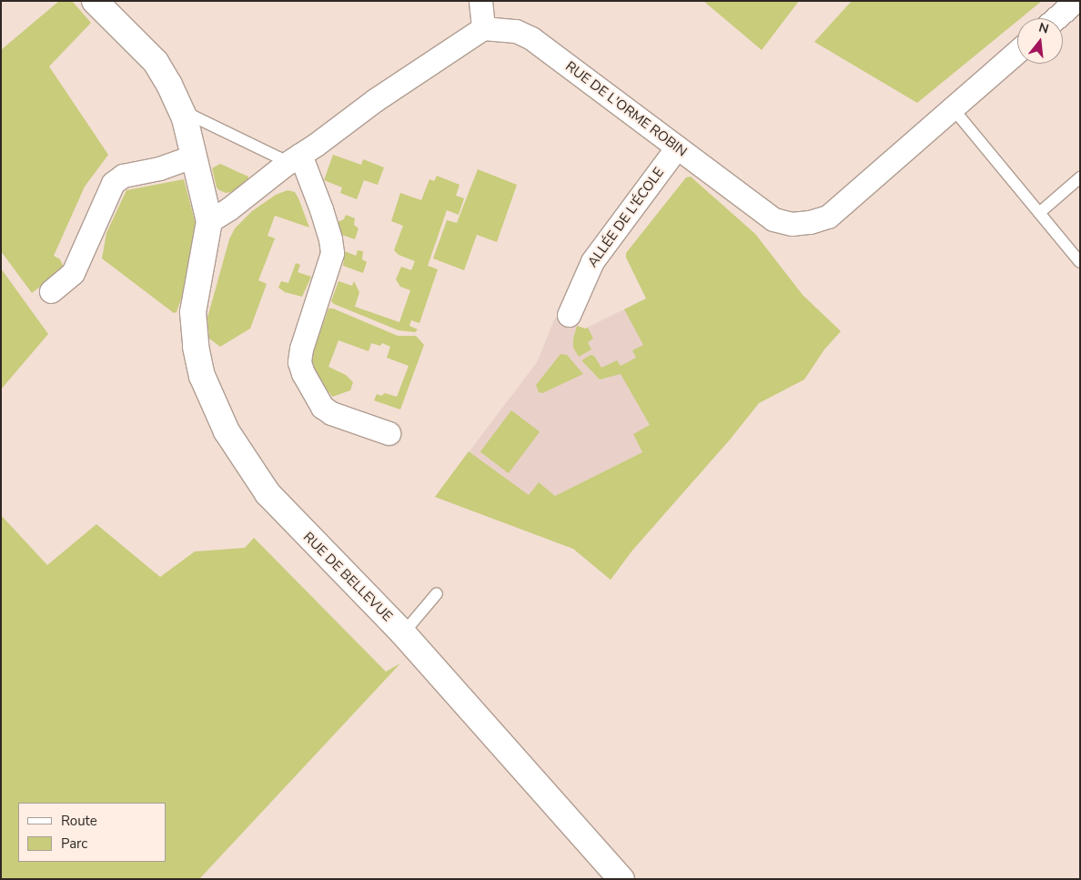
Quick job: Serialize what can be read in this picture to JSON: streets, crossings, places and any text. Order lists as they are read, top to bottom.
{
  "streets": {
    "street": ["RUE DE L'ORME ROBIN", "ALLÉE DE L'ÉCOLE", "RUE DE BELLEVUE"]
  },
  "crossings": [
    ["RUE DE L'ORME ROBIN", "ALLÉE DE L'ÉCOLE"]
  ],
  "legend": ["Route", "Parc"],
  "north": "top"
}
